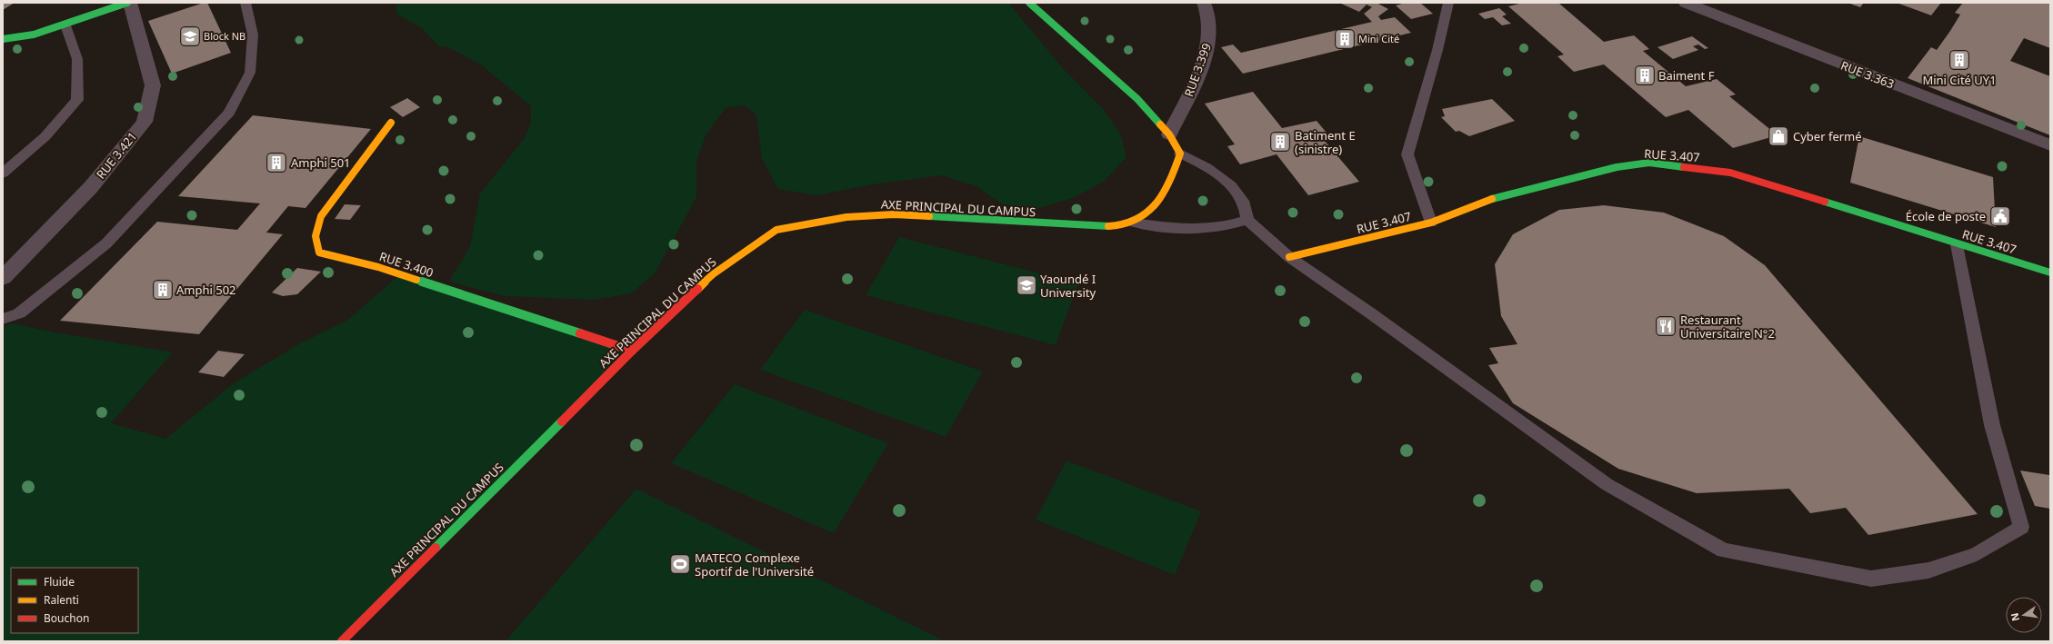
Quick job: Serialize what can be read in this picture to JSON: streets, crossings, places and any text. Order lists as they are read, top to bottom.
{
  "streets": {
    "street": [
      "RUE 3.399",
      "RUE 3.363",
      "RUE 3.421",
      "RUE 3.407",
      "AXE PRINCIPAL DU CAMPUS",
      "RUE 3.400"
    ]
  },
  "crossings": [
    ["AXE PRINCIPAL DU CAMPUS", "RUE 3.400"]
  ],
  "places": {
    "school or university": ["Block NB", "Yaoundé I University"],
    "building": [
      "Mini Cité",
      "Mini Cité UY1",
      "Baiment F",
      "Batiment E (sinistre)",
      "Amphi 501",
      "Amphi 502"
    ],
    "shop": ["Cyber fermé"],
    "public building": ["École de poste"],
    "restaurant": ["Restaurant Universitaire N°2"],
    "sports": ["MATECO Complexe Sportif de l'Université"]
  },
  "legend": ["Fluide", "Ralenti", "Bouchon"],
  "north": "left"
}
